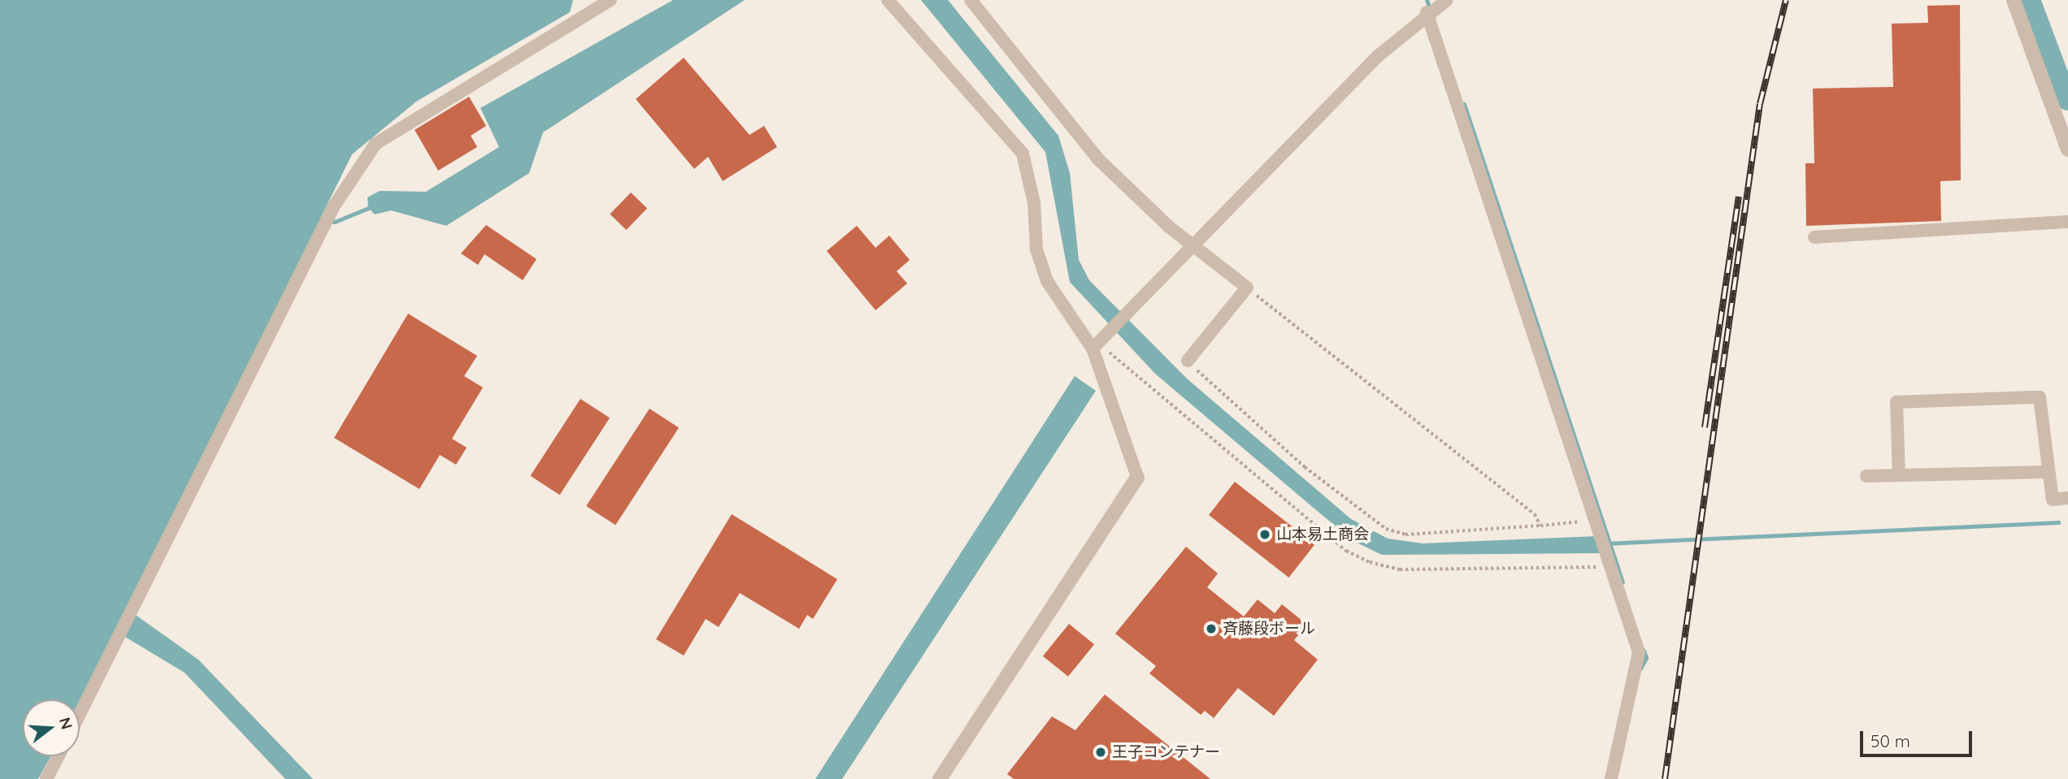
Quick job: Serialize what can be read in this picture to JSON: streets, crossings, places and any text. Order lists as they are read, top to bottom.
{
  "places": ["山本易土商会", "斉藤段ボール", "王子コンテナー"],
  "scale_bar": "50 m",
  "north": "right"
}
